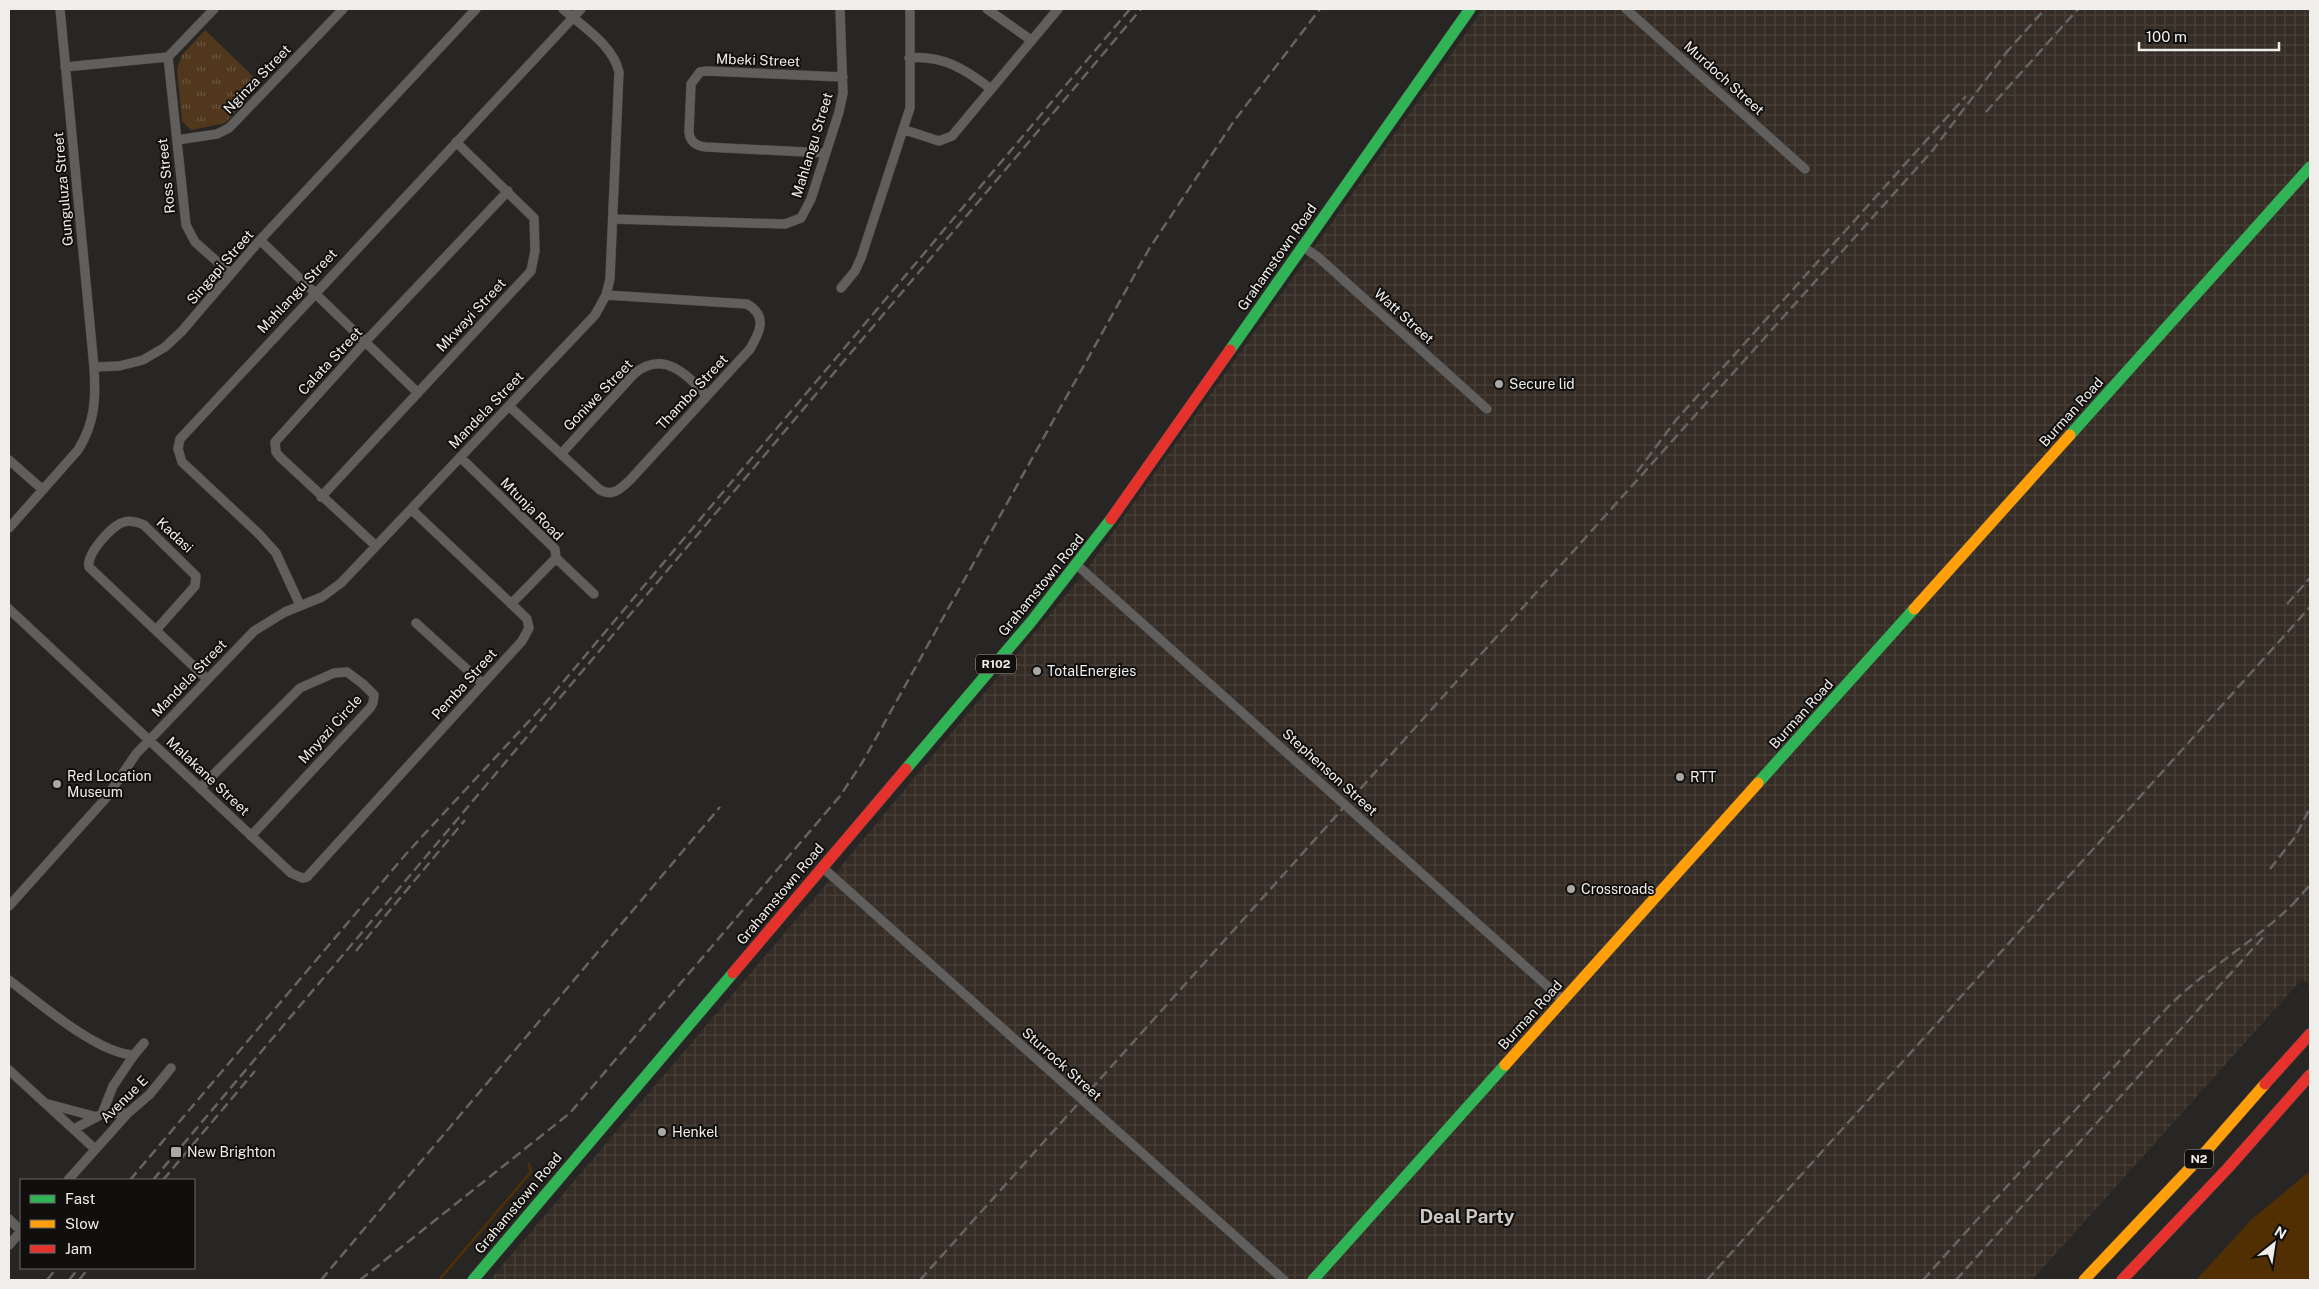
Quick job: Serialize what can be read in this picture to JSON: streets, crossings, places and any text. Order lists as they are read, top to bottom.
{
  "streets": {
    "main road": [
      "Grahamstown Road",
      "Burman Road",
      "R102",
      "N2"
    ],
    "street": [
      "Mbeki Street",
      "Murdoch Street",
      "Nginza Street",
      "Mahlangu Street",
      "Ross Street",
      "Gunguluza Street",
      "Singapi Street",
      "Mkwayi Street",
      "Watt Street",
      "Calata Street",
      "Thambo Street",
      "Goniwe Street",
      "Mandela Street",
      "Mtunja Road",
      "Kadasi",
      "Pemba Street",
      "Mnyazi Circle",
      "Stephenson Street",
      "Malakane Street",
      "Sturrock Street",
      "Avenue E"
    ]
  },
  "crossings": [
    ["Mbeki Street", "Mahlangu Street"],
    ["Nginza Street", "Ross Street"],
    ["Mahlangu Street", "Mkwayi Street"],
    ["Mahlangu Street", "Mandela Street"],
    ["Ross Street", "Singapi Street"],
    ["Gunguluza Street", "Singapi Street"],
    ["Grahamstown Road", "Watt Street"],
    ["Grahamstown Road", "Stephenson Street"],
    ["Grahamstown Road", "Sturrock Street"],
    ["Mkwayi Street", "Calata Street"],
    ["Calata Street", "Mandela Street"],
    ["Thambo Street", "Goniwe Street"],
    ["Thambo Street", "Mandela Street"],
    ["Mandela Street", "Mtunja Road"],
    ["Mandela Street", "Kadasi"],
    ["Mandela Street", "Pemba Street"],
    ["Mandela Street", "Malakane Street"],
    ["Burman Road", "Stephenson Street"],
    ["Mtunja Road", "Pemba Street"],
    ["Pemba Street", "Malakane Street"],
    ["Mnyazi Circle", "Malakane Street"]
  ],
  "districts": ["Deal Party"],
  "places": {
    "other": [
      "Secure lid",
      "TotalEnergies",
      "RTT",
      "Red Location Museum",
      "Crossroads",
      "Henkel"
    ],
    "transit": ["New Brighton"]
  },
  "legend": ["Fast", "Slow", "Jam"],
  "scale_bar": "100 m",
  "north": "top right"
}
